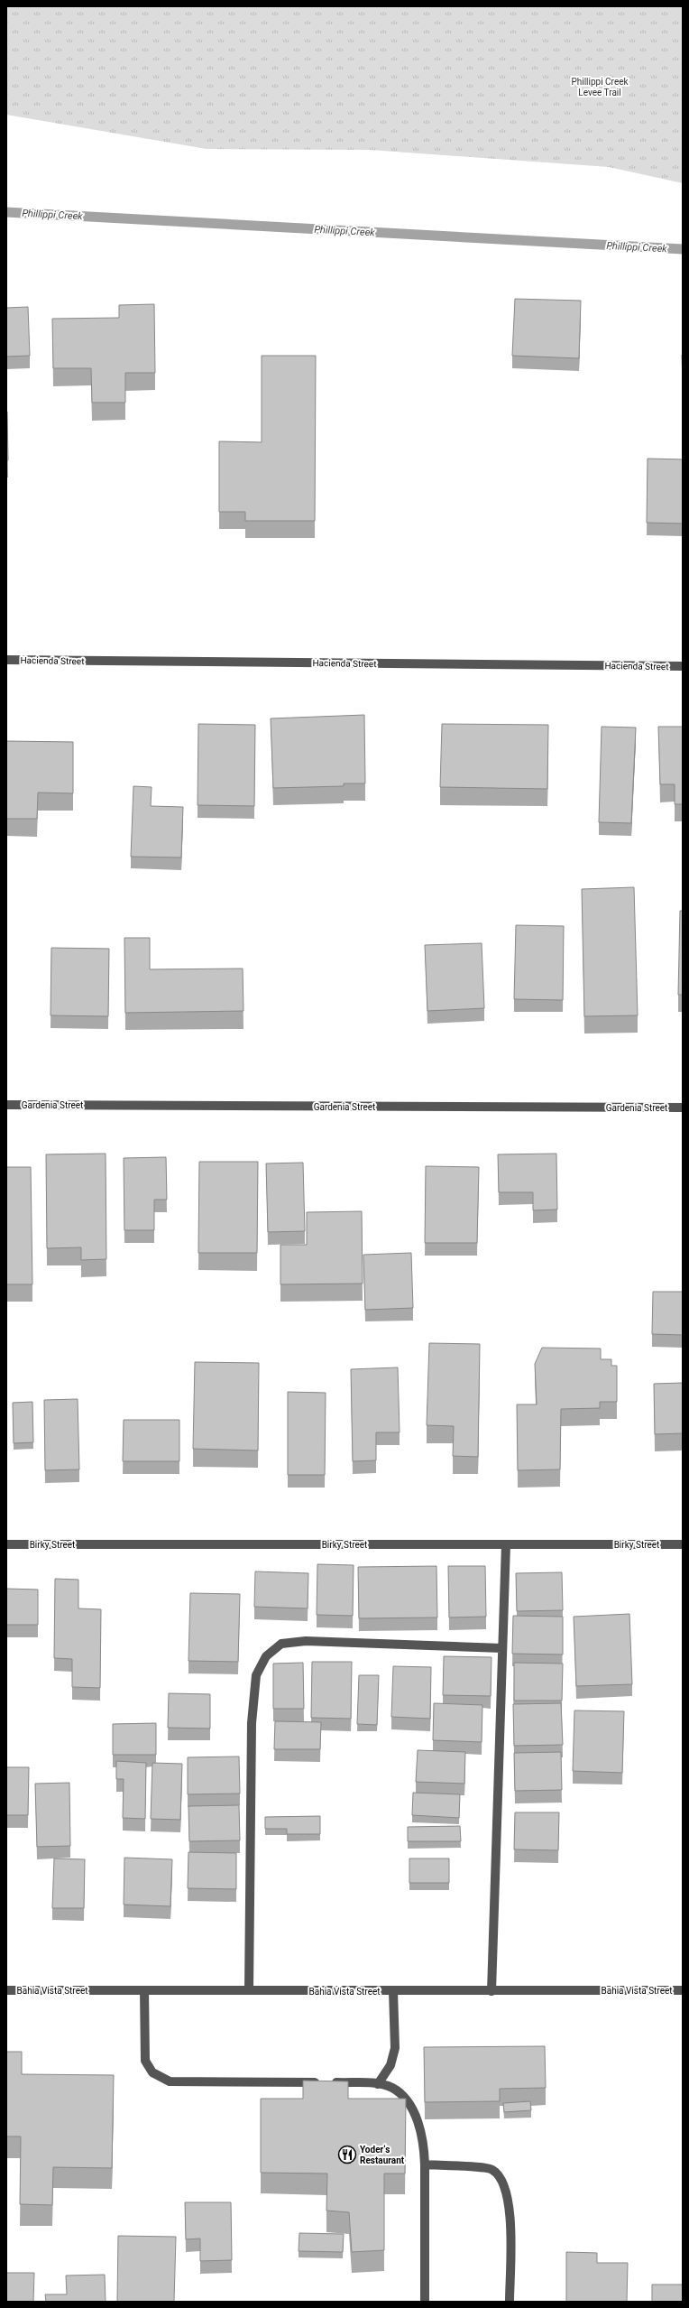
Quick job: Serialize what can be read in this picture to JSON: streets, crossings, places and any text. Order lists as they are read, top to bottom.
{
  "streets": {
    "street": [
      "Hacienda Street",
      "Gardenia Street",
      "Birky Street",
      "Bahia Vista Street"
    ]
  },
  "water": ["Phillippi Creek"],
  "parks": ["Phillippi Creek Levee Trail"],
  "places": {
    "restaurant": ["Yoder‘s Restaurant"]
  }
}
